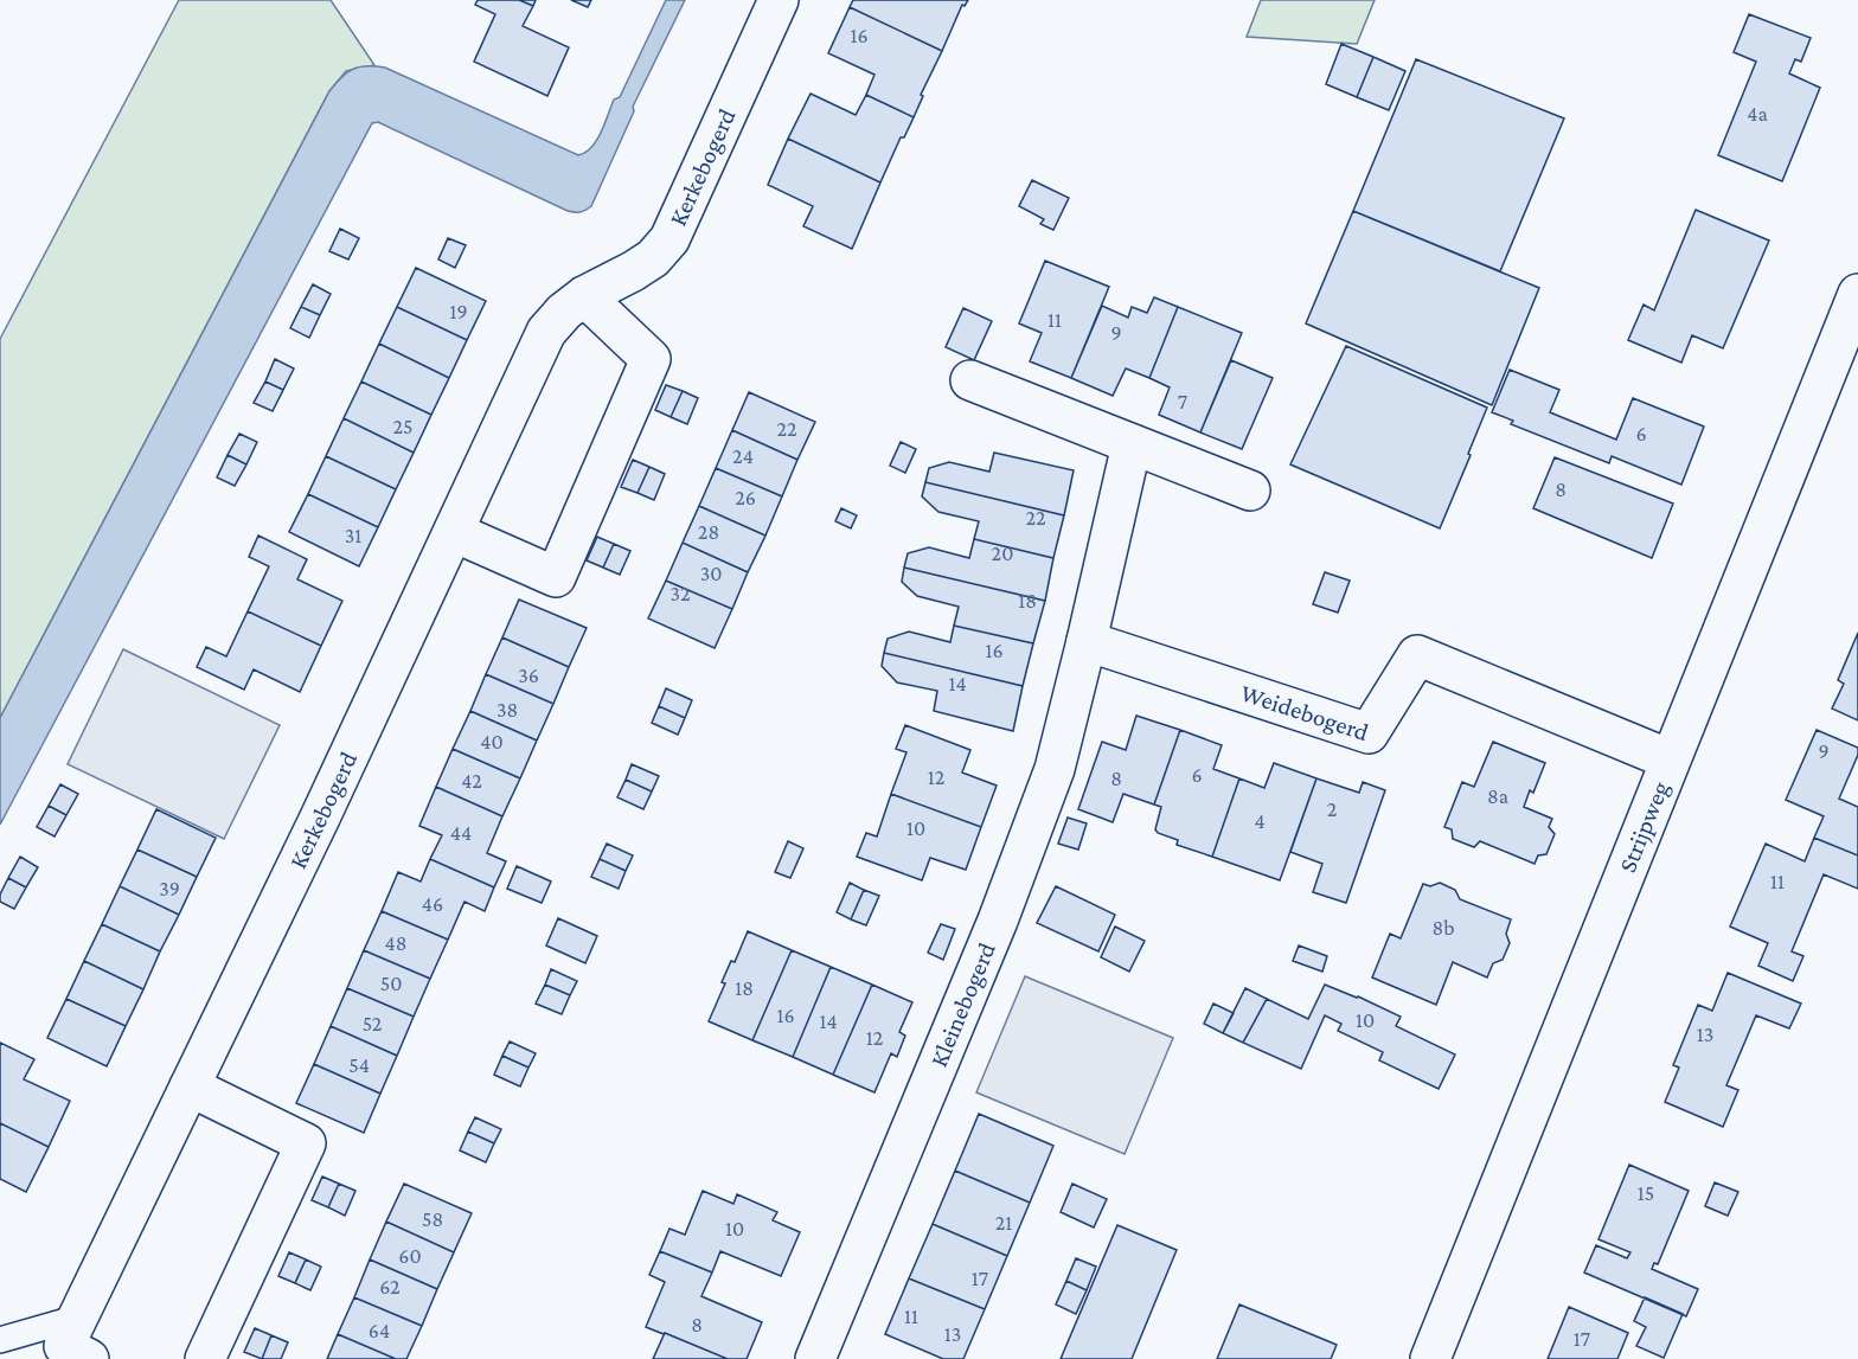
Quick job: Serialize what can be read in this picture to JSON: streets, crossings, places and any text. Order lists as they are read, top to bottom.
{
  "streets": {
    "street": [
      "Kerkebogerd",
      "Weidebogerd",
      "Strijpweg",
      "Kleinebogerd"
    ]
  },
  "crossings": [
    ["Weidebogerd", "Strijpweg"],
    ["Weidebogerd", "Kleinebogerd"]
  ],
  "house_numbers": [
    "16",
    "4a",
    "19",
    "11",
    "9",
    "7",
    "25",
    "22",
    "6",
    "24",
    "8",
    "26",
    "22",
    "28",
    "31",
    "20",
    "30",
    "32",
    "18",
    "16",
    "36",
    "14",
    "38",
    "40",
    "9",
    "6",
    "12",
    "8",
    "42",
    "8a",
    "2",
    "4",
    "10",
    "44",
    "11",
    "39",
    "46",
    "8b",
    "48",
    "50",
    "18",
    "16",
    "10",
    "14",
    "52",
    "13",
    "12",
    "54",
    "15",
    "58",
    "21",
    "10",
    "60",
    "17",
    "62",
    "11",
    "8",
    "64",
    "13",
    "17"
  ]
}
